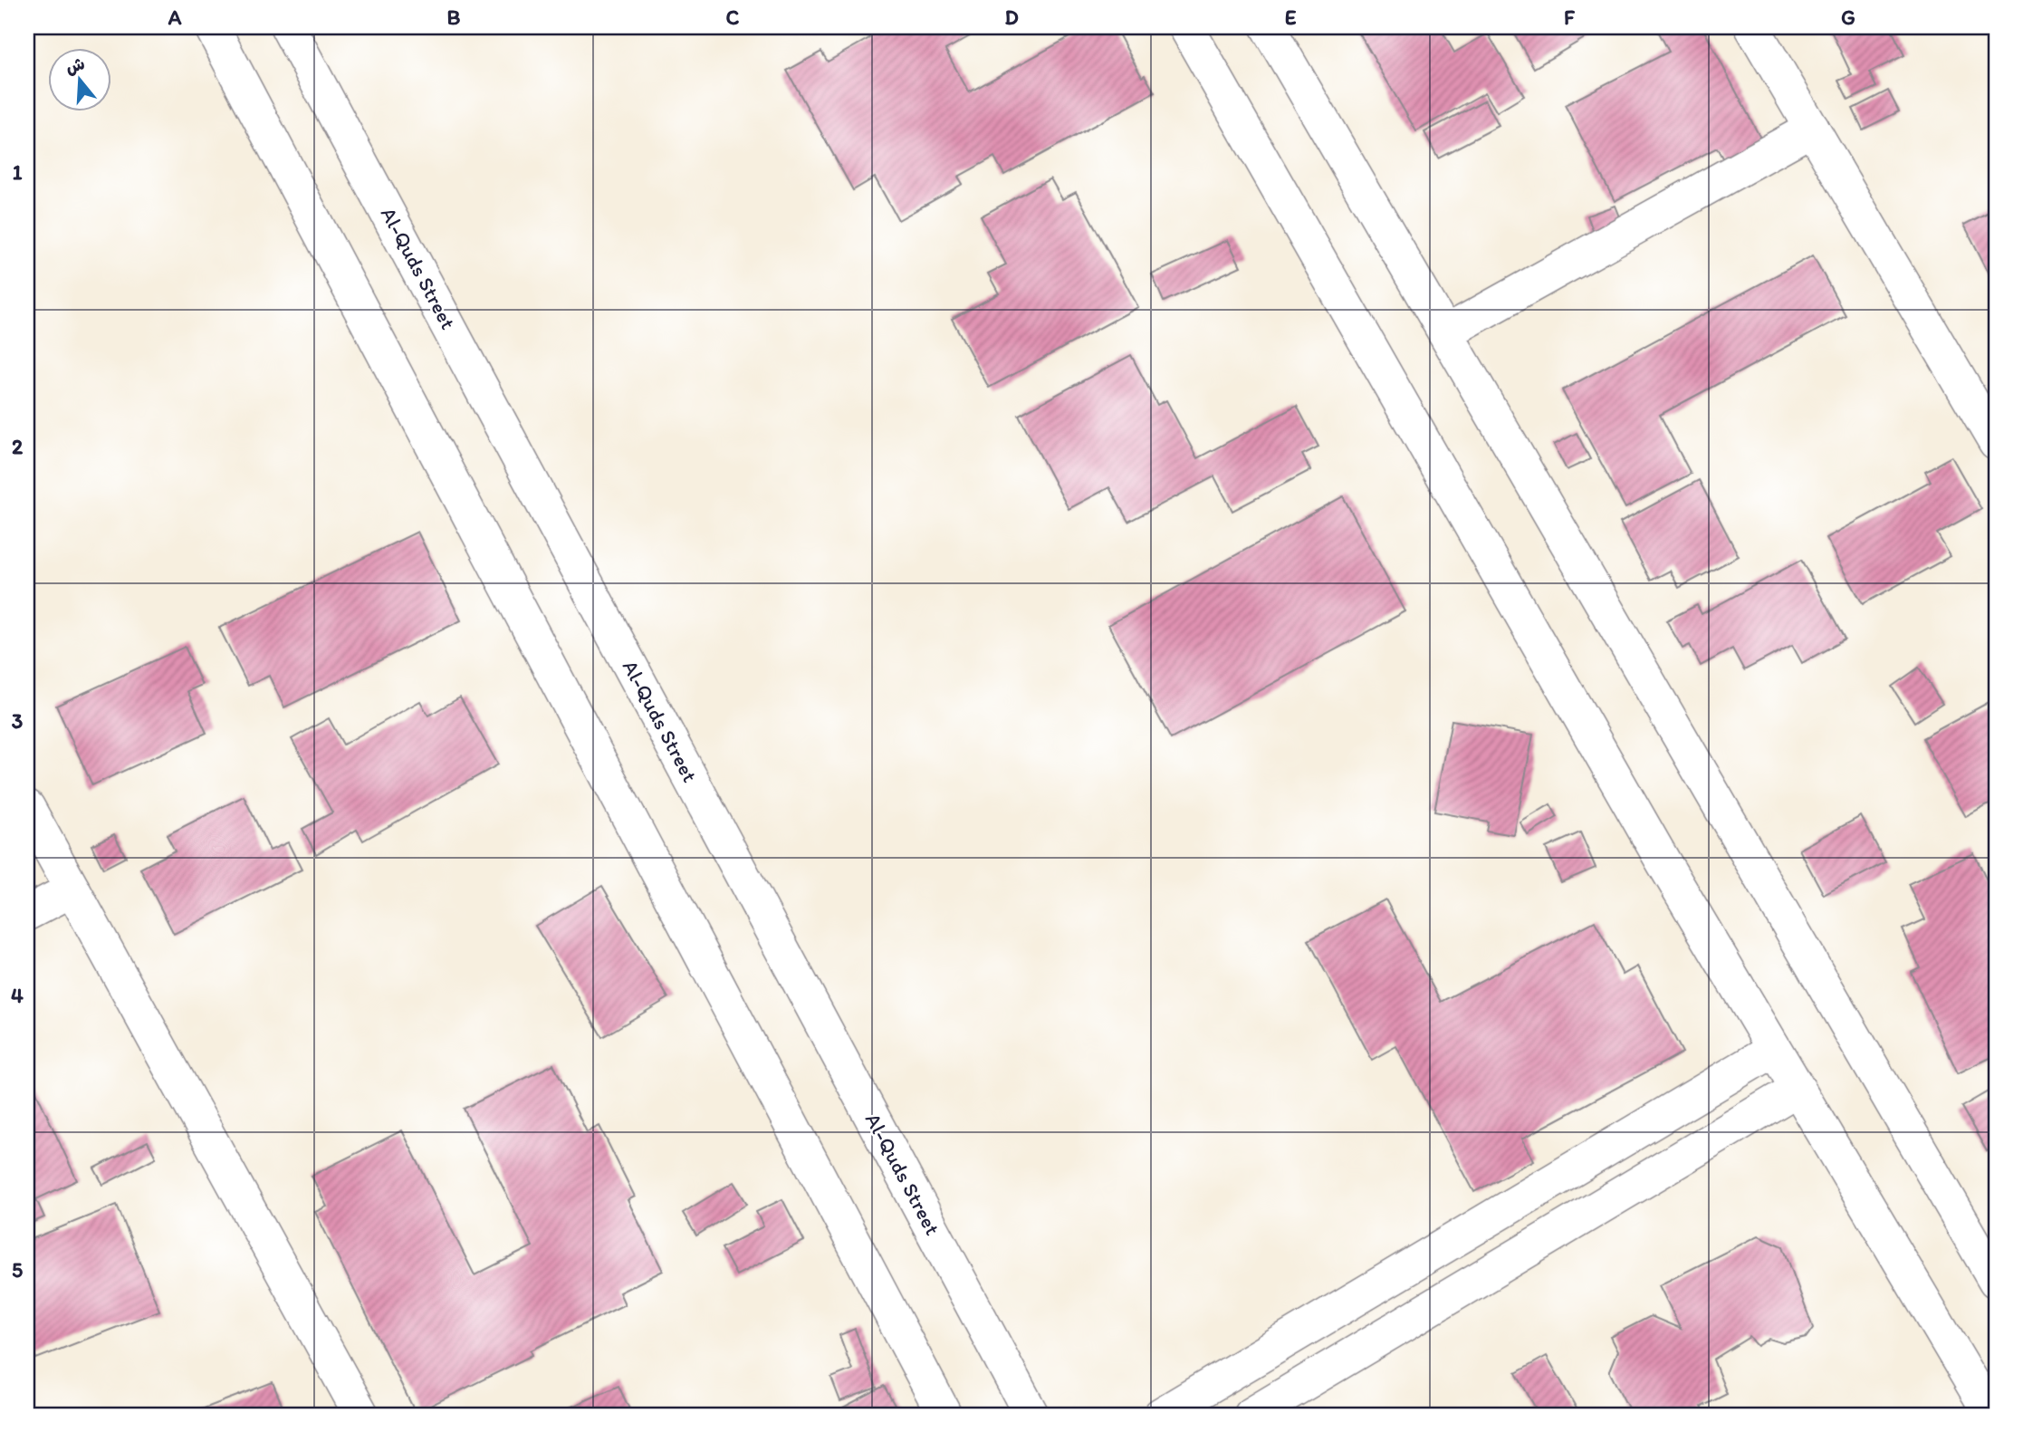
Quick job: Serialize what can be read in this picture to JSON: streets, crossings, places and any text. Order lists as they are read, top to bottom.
{
  "streets": {
    "street": ["Al-Quds Street"]
  },
  "north": "top",
  "grid": {
    "columns": [
      "A",
      "B",
      "C",
      "D",
      "E",
      "F",
      "G"
    ],
    "rows": [
      "1",
      "2",
      "3",
      "4",
      "5"
    ]
  }
}
